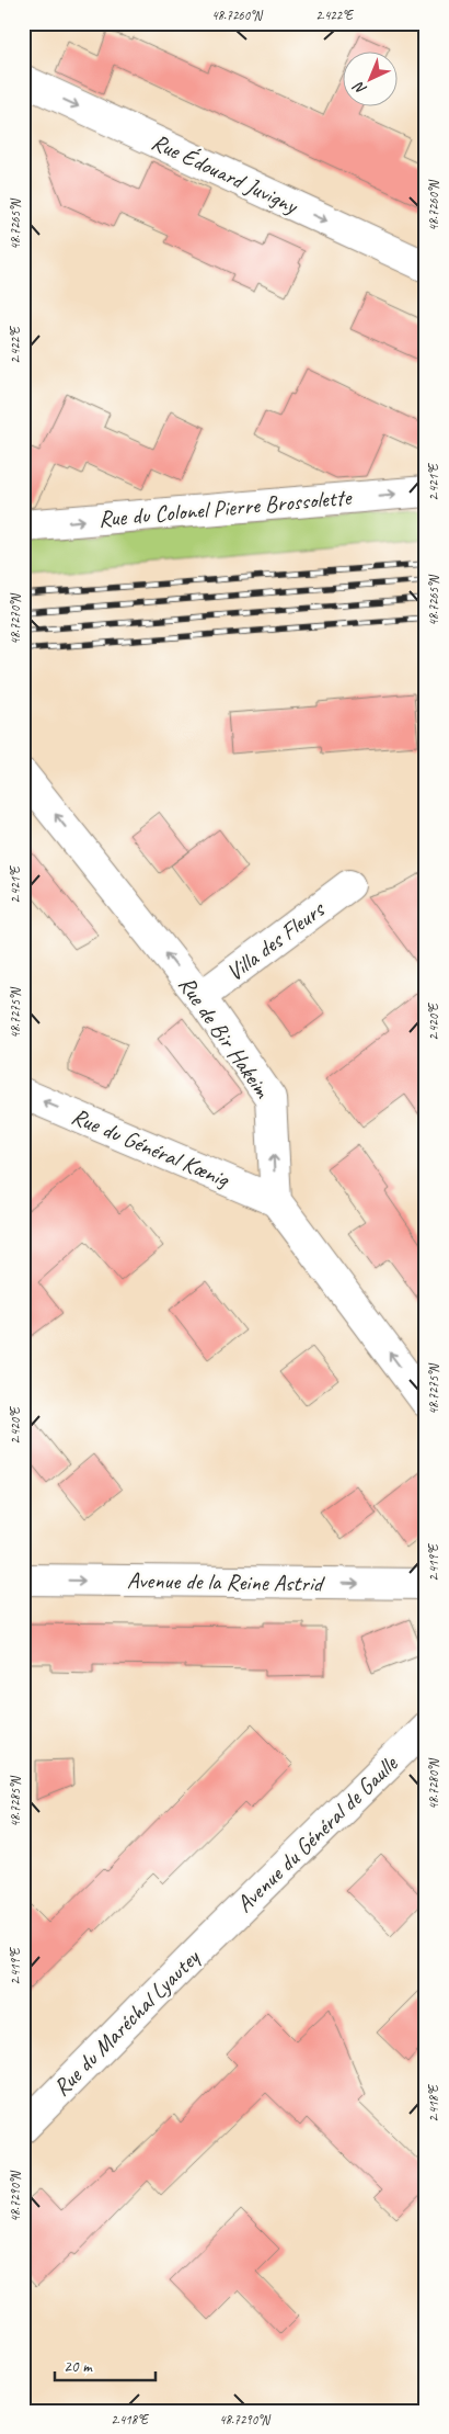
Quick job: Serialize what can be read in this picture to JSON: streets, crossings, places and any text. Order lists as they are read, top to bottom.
{
  "streets": {
    "street": [
      "Rue Édouard Juvigny",
      "Rue du Colonel Pierre Brossolette",
      "Villa des Fleurs",
      "Rue de Bir Hakeim",
      "Rue du Général Kœnig",
      "Avenue de la Reine Astrid",
      "Avenue du Général de Gaulle",
      "Rue du Maréchal Lyautey"
    ]
  },
  "crossings": [
    ["Villa des Fleurs", "Rue de Bir Hakeim"],
    ["Rue de Bir Hakeim", "Rue du Général Kœnig"],
    ["Avenue du Général de Gaulle", "Rue du Maréchal Lyautey"]
  ],
  "one_way": [
    "Rue Édouard Juvigny",
    "Rue du Colonel Pierre Brossolette",
    "Rue de Bir Hakeim",
    "Rue du Général Kœnig",
    "Avenue de la Reine Astrid"
  ],
  "scale_bar": "20 m",
  "north": "bottom left",
  "coordinates": [
    "48.7260°N",
    "2.422°E",
    "48.7265°N",
    "2.421°E",
    "48.7270°N",
    "48.7275°N",
    "2.420°E",
    "2.419°E",
    "48.7280°N",
    "48.7285°N",
    "2.418°E",
    "48.7290°N"
  ]
}
